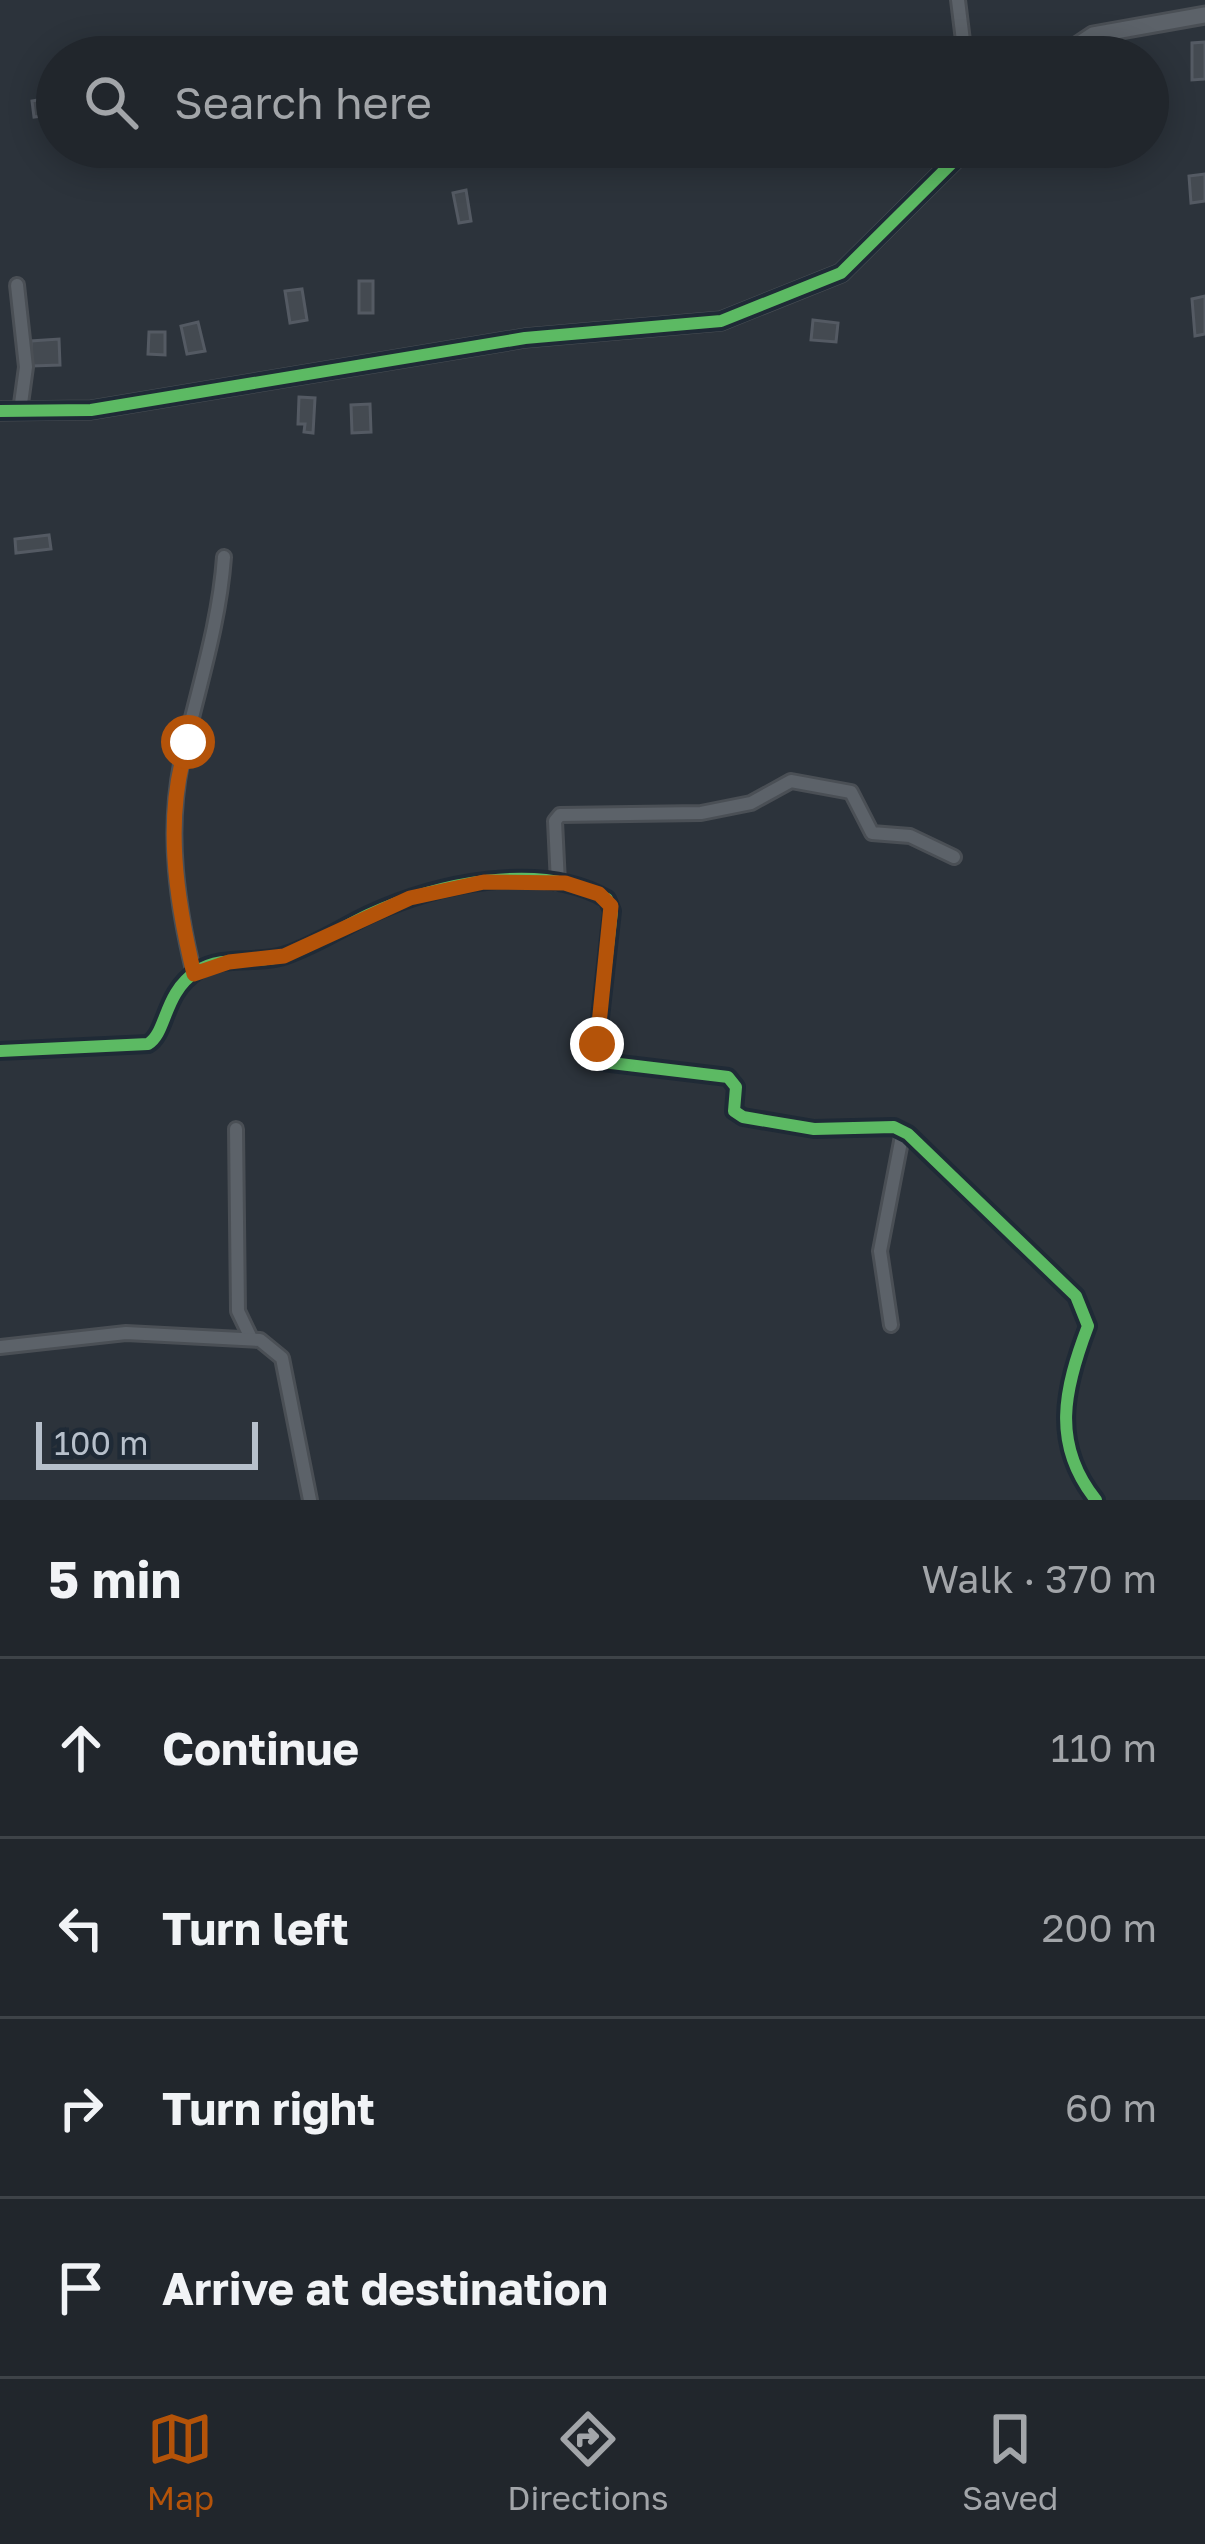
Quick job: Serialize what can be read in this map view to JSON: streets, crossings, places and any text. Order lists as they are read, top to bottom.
{
  "scale_bar": "100 m",
  "page": {
    "search": "Search here",
    "scale": "100 m",
    "heading": ["5 min", "Walk · 370 m"],
    "list": [
      ["Continue", "110 m"],
      ["Turn left", "200 m"],
      ["Turn right", "60 m"],
      "Arrive at destination"
    ],
    "nav": ["Map", "Directions", "Saved"]
  }
}
